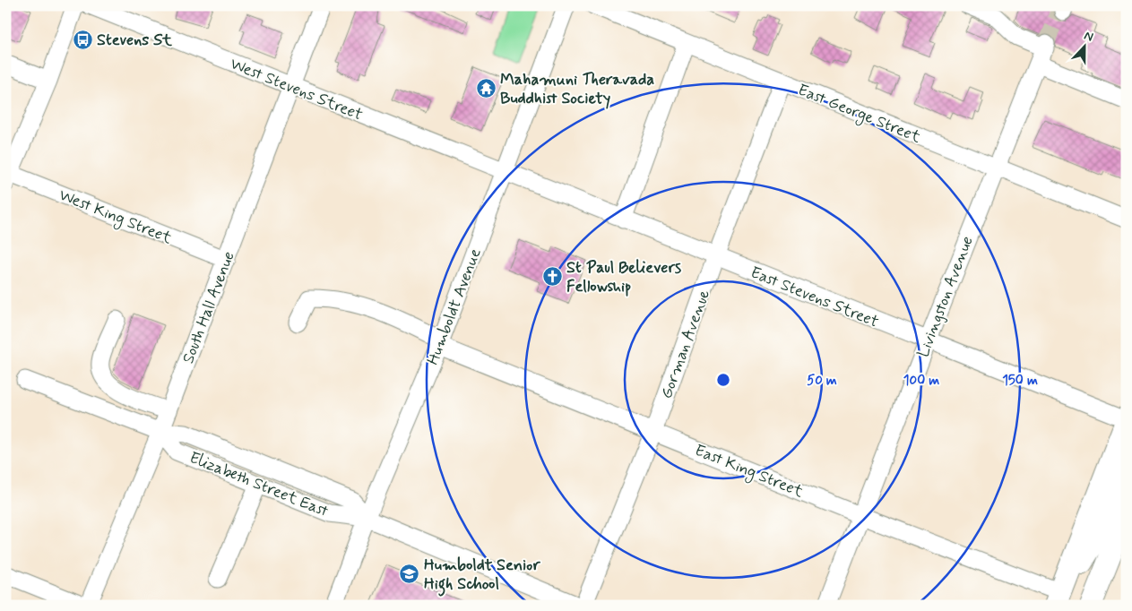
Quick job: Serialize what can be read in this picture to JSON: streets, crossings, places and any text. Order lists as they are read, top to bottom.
{
  "streets": {
    "street": [
      "West Stevens Street",
      "East George Street",
      "West King Street",
      "East Stevens Street",
      "Livingston Avenue",
      "Humboldt Avenue",
      "South Hall Avenue",
      "Gorman Avenue",
      "East King Street",
      "Elizabeth Street East"
    ]
  },
  "crossings": [
    ["West Stevens Street", "East Stevens Street"],
    ["West Stevens Street", "Humboldt Avenue"],
    ["West Stevens Street", "South Hall Avenue"],
    ["East George Street", "Livingston Avenue"],
    ["East George Street", "Gorman Avenue"],
    ["West King Street", "South Hall Avenue"],
    ["East Stevens Street", "Livingston Avenue"],
    ["East Stevens Street", "Humboldt Avenue"],
    ["East Stevens Street", "Gorman Avenue"],
    ["Livingston Avenue", "East King Street"],
    ["Humboldt Avenue", "East King Street"],
    ["Humboldt Avenue", "Elizabeth Street East"],
    ["South Hall Avenue", "Elizabeth Street East"],
    ["Gorman Avenue", "East King Street"]
  ],
  "places": {
    "bus stop": ["Stevens St"],
    "temple": ["Mahamuni Theravada Buddhist Society"],
    "church": ["St Paul Believers Fellowship"],
    "school or university": ["Humboldt Senior High School"]
  },
  "north": "top",
  "rings": ["50 m", "100 m", "150 m"]
}
